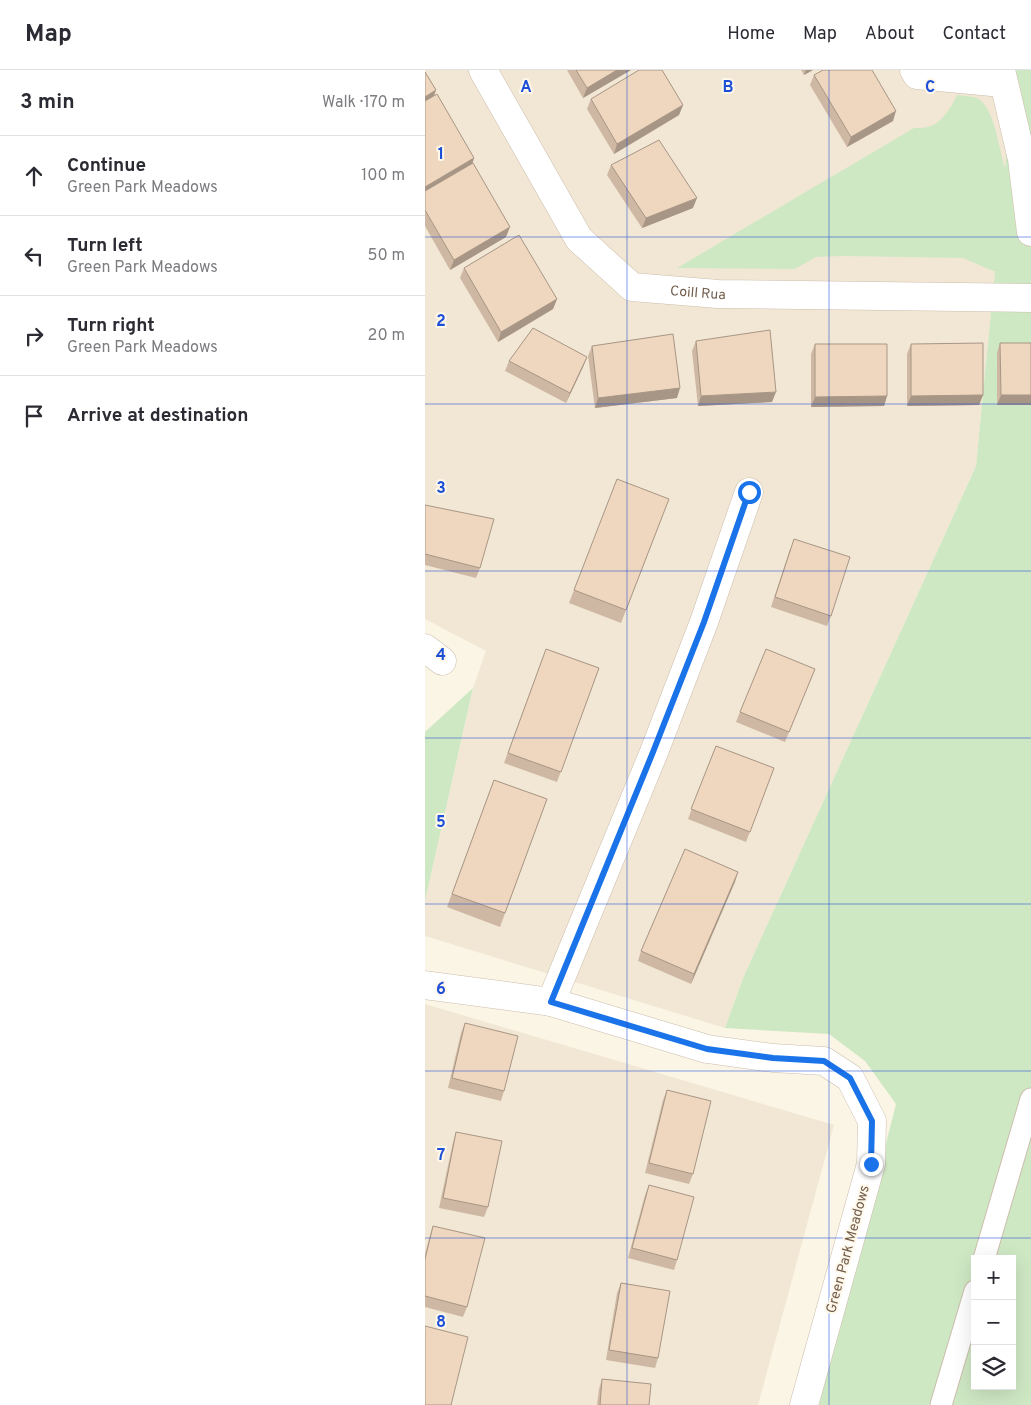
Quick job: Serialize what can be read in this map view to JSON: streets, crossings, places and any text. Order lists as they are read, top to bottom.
{
  "streets": {
    "street": ["Coill Rua", "Green Park Meadows"]
  },
  "page": {
    "header": "Map",
    "nav": [
      "Home",
      "Map",
      "About",
      "Contact"
    ],
    "heading": ["3 min", "Walk · 170 m"],
    "list": [
      ["Continue", "Green Park Meadows", "100 m"],
      ["Turn left", "Green Park Meadows", "50 m"],
      ["Turn right", "Green Park Meadows", "20 m"],
      "Arrive at destination"
    ],
    "map_buttons": ["+", "−"]
  },
  "grid": {
    "columns": ["A", "B", "C"],
    "rows": [
      "1",
      "2",
      "3",
      "4",
      "5",
      "6",
      "7",
      "8"
    ]
  }
}
